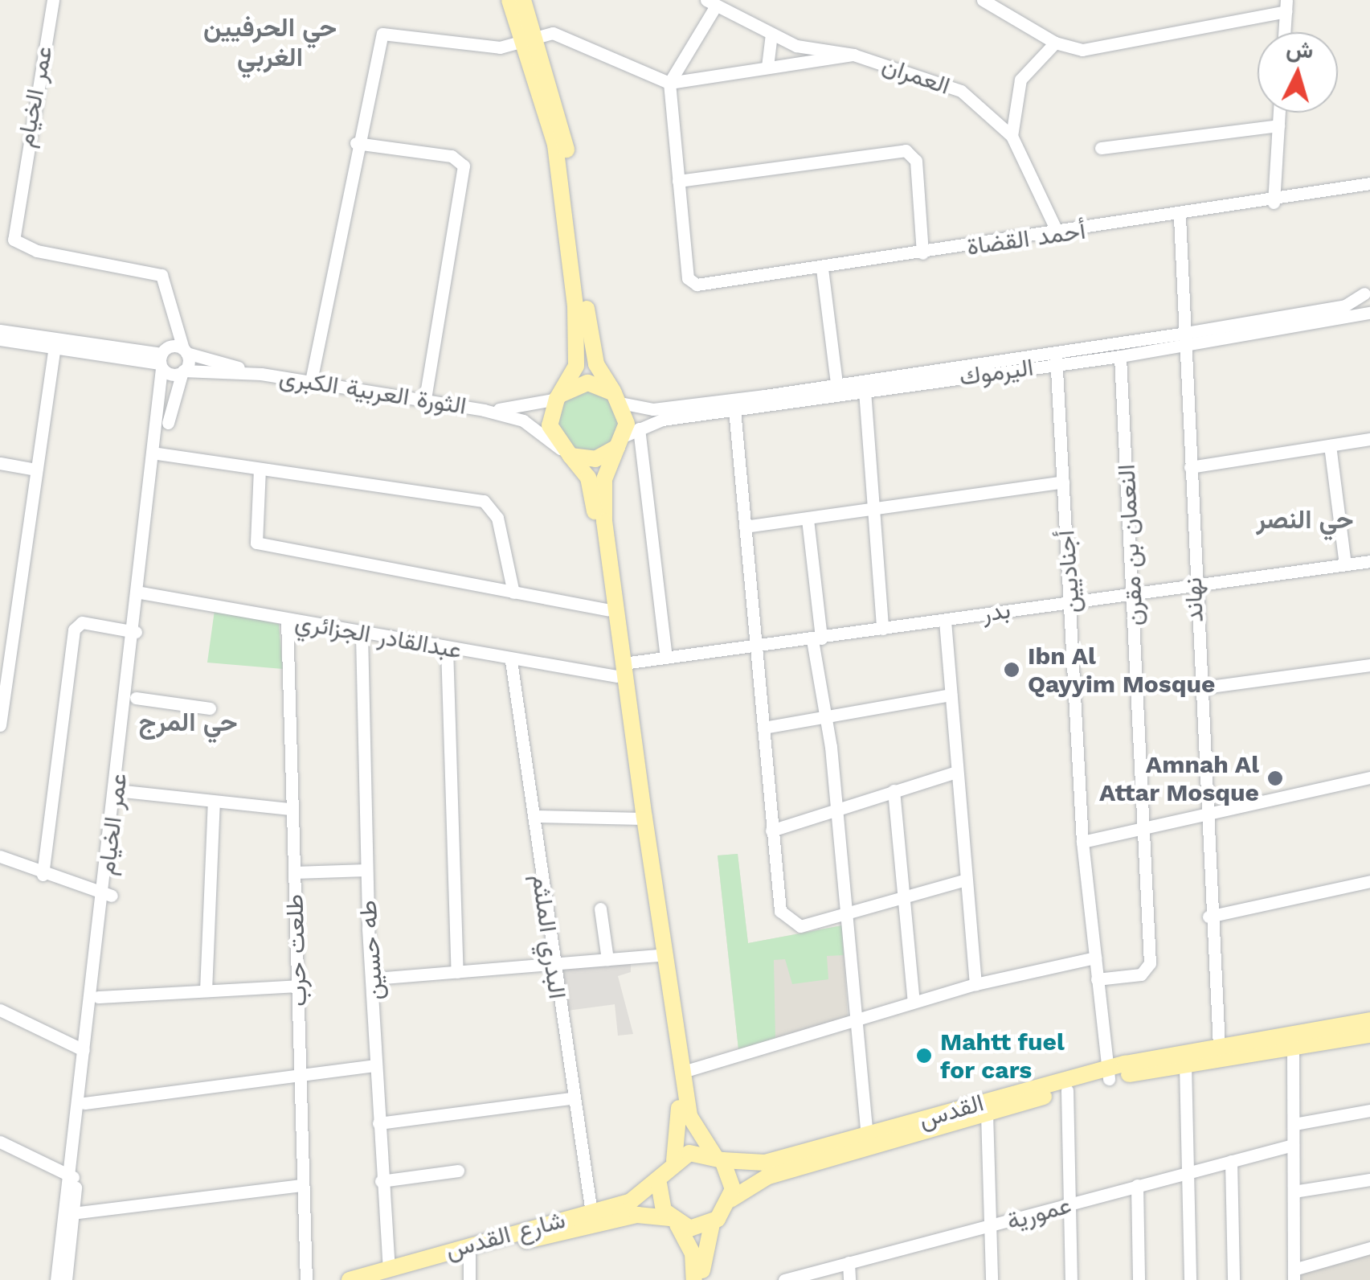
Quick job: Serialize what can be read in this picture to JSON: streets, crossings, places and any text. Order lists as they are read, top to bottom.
{
  "streets": {
    "main road": ["القدس", "شارع القدس"],
    "street": [
      "العمران",
      "عمر الخيام",
      "أحمد القضاة",
      "اليرموك",
      "الثورة العربية الكبرى",
      "النعمان بن مقرن",
      "أجناديين",
      "نهاند",
      "بدر",
      "عبدالقادر الجزائري",
      "البدري الملثم",
      "طلعت حرب",
      "طه حسين",
      "عمورية"
    ]
  },
  "crossings": [
    ["العمران", "أحمد القضاة"],
    ["عمر الخيام", "الثورة العربية الكبرى"],
    ["عمر الخيام", "عبدالقادر الجزائري"],
    ["أحمد القضاة", "نهاند"],
    ["اليرموك", "الثورة العربية الكبرى"],
    ["اليرموك", "النعمان بن مقرن"],
    ["اليرموك", "أجناديين"],
    ["اليرموك", "نهاند"],
    ["النعمان بن مقرن", "أجناديين"],
    ["النعمان بن مقرن", "بدر"],
    ["أجناديين", "بدر"],
    ["أجناديين", "القدس"],
    ["نهاند", "بدر"],
    ["نهاند", "القدس"],
    ["بدر", "عبدالقادر الجزائري"],
    ["عبدالقادر الجزائري", "البدري الملثم"],
    ["عبدالقادر الجزائري", "طلعت حرب"],
    ["عبدالقادر الجزائري", "طه حسين"],
    ["البدري الملثم", "شارع القدس"],
    ["طه حسين", "شارع القدس"],
    ["القدس", "شارع القدس"]
  ],
  "districts": ["حي الحرفيين الغربي", "حي النصر", "حي المرج"],
  "places": ["Ibn Al Qayyim Mosque", "Amnah Al Attar Mosque", "Mahtt fuel for cars"],
  "north": "top"
}
